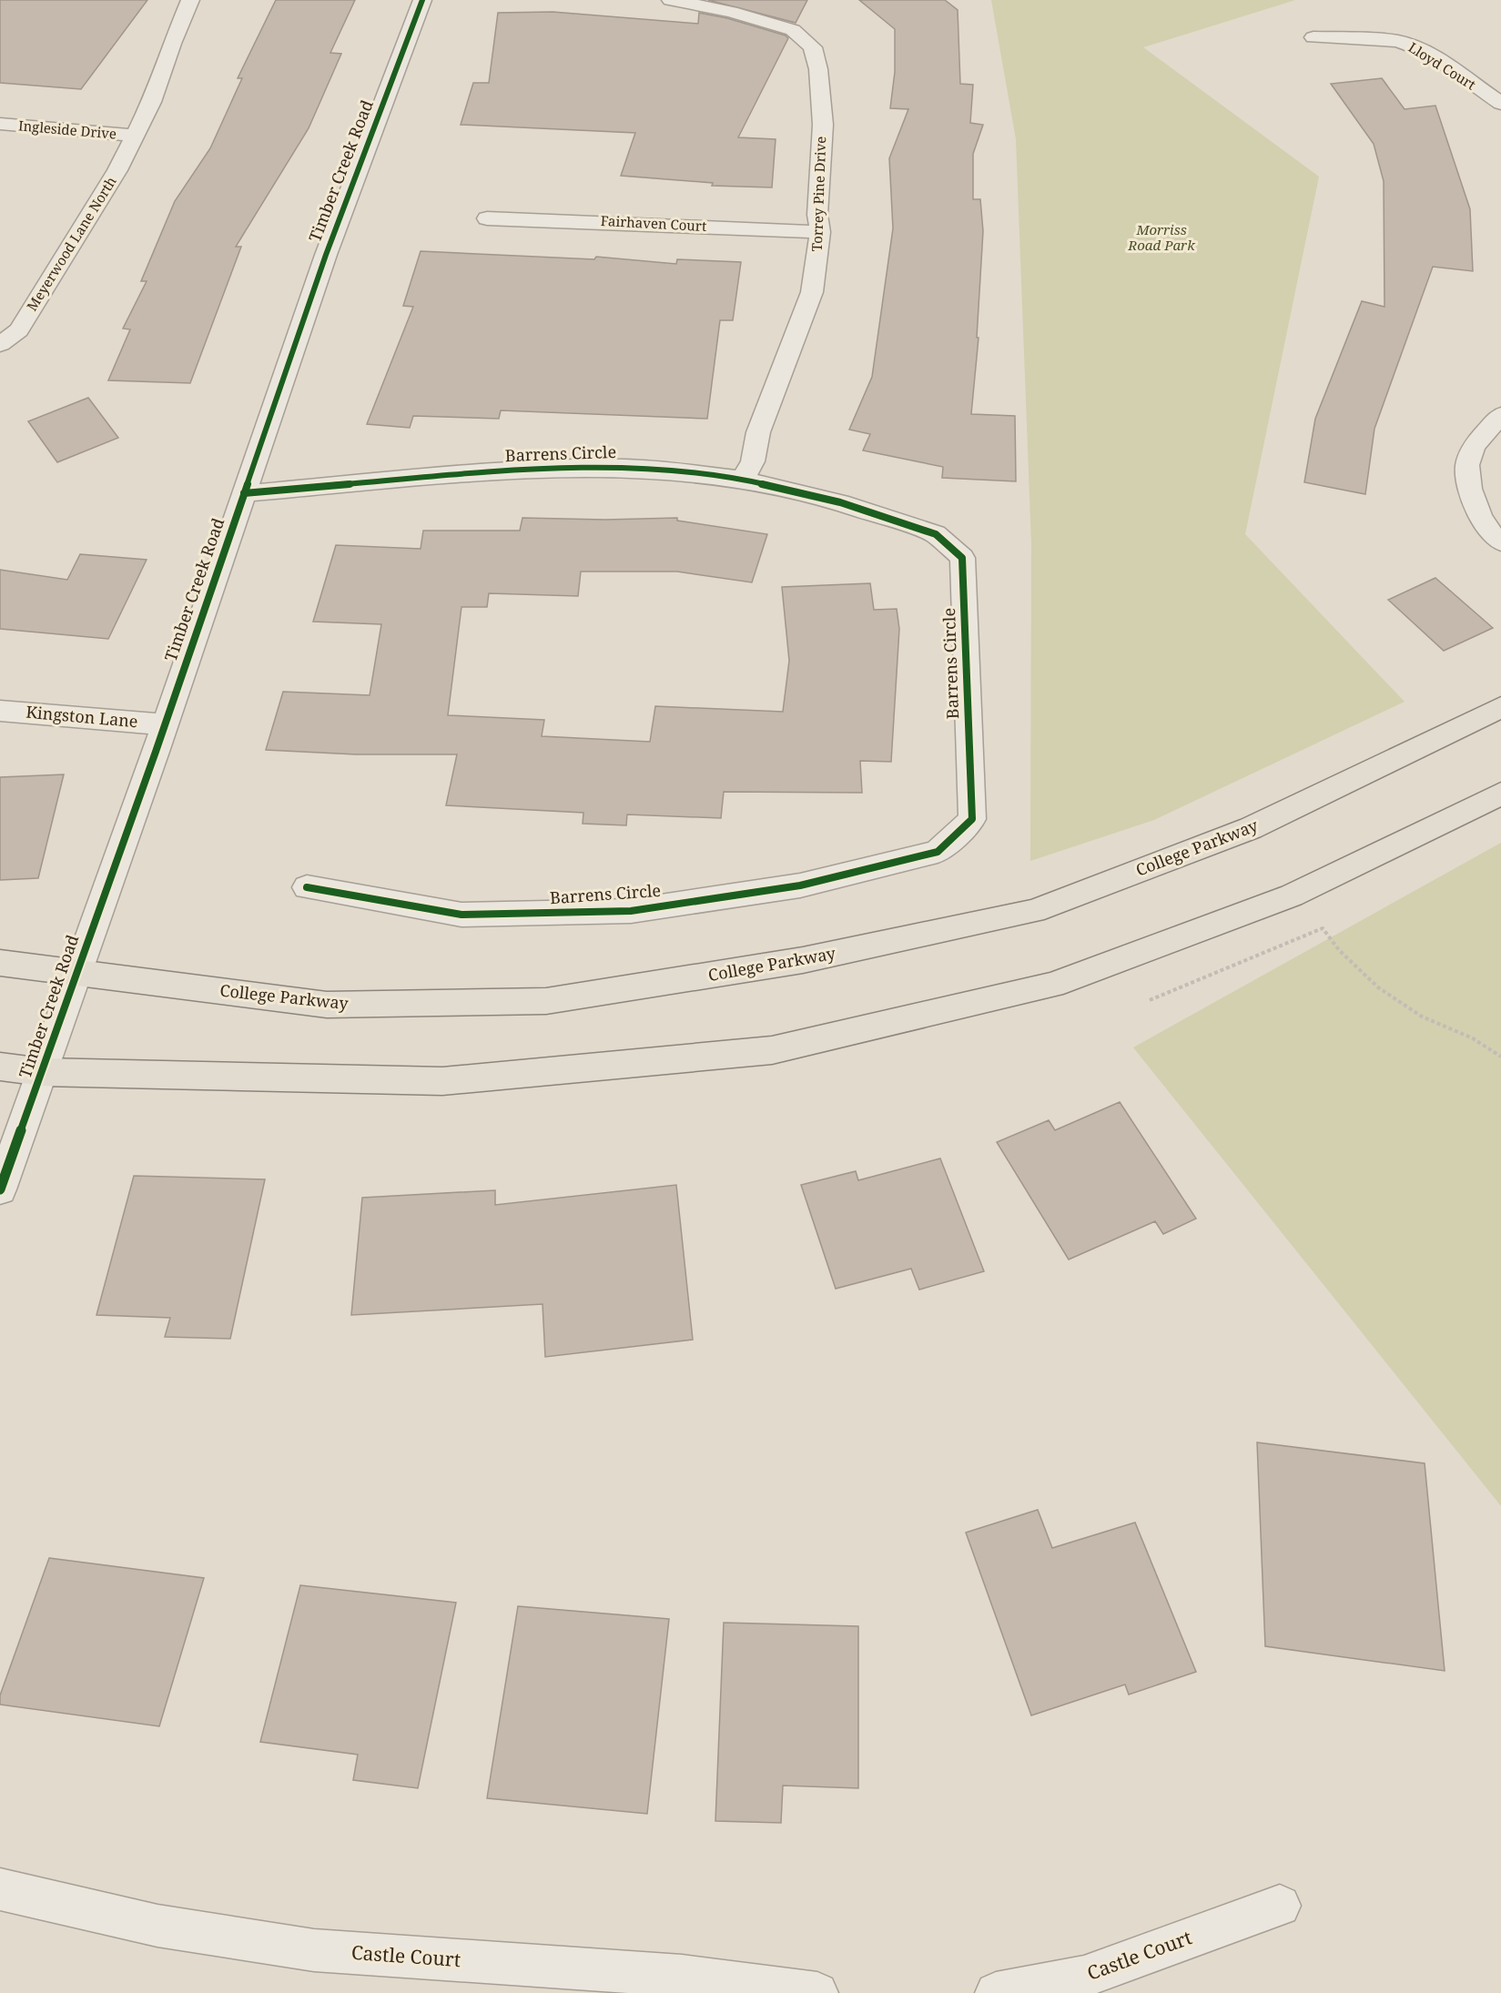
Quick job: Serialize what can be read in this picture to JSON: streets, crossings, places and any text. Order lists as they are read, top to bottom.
{
  "streets": {
    "main road": ["College Parkway"],
    "street": [
      "Lloyd Court",
      "Ingleside Drive",
      "Timber Creek Road",
      "Torrey Pine Drive",
      "Fairhaven Court",
      "Meyerwood Lane North",
      "Barrens Circle",
      "Kingston Lane",
      "Castle Court"
    ]
  },
  "crossings": [
    ["Ingleside Drive", "Meyerwood Lane North"],
    ["Timber Creek Road", "Barrens Circle"],
    ["Timber Creek Road", "Kingston Lane"],
    ["Timber Creek Road", "College Parkway"],
    ["Torrey Pine Drive", "Fairhaven Court"],
    ["Torrey Pine Drive", "Barrens Circle"]
  ],
  "parks": ["Morriss Road Park"]
}
